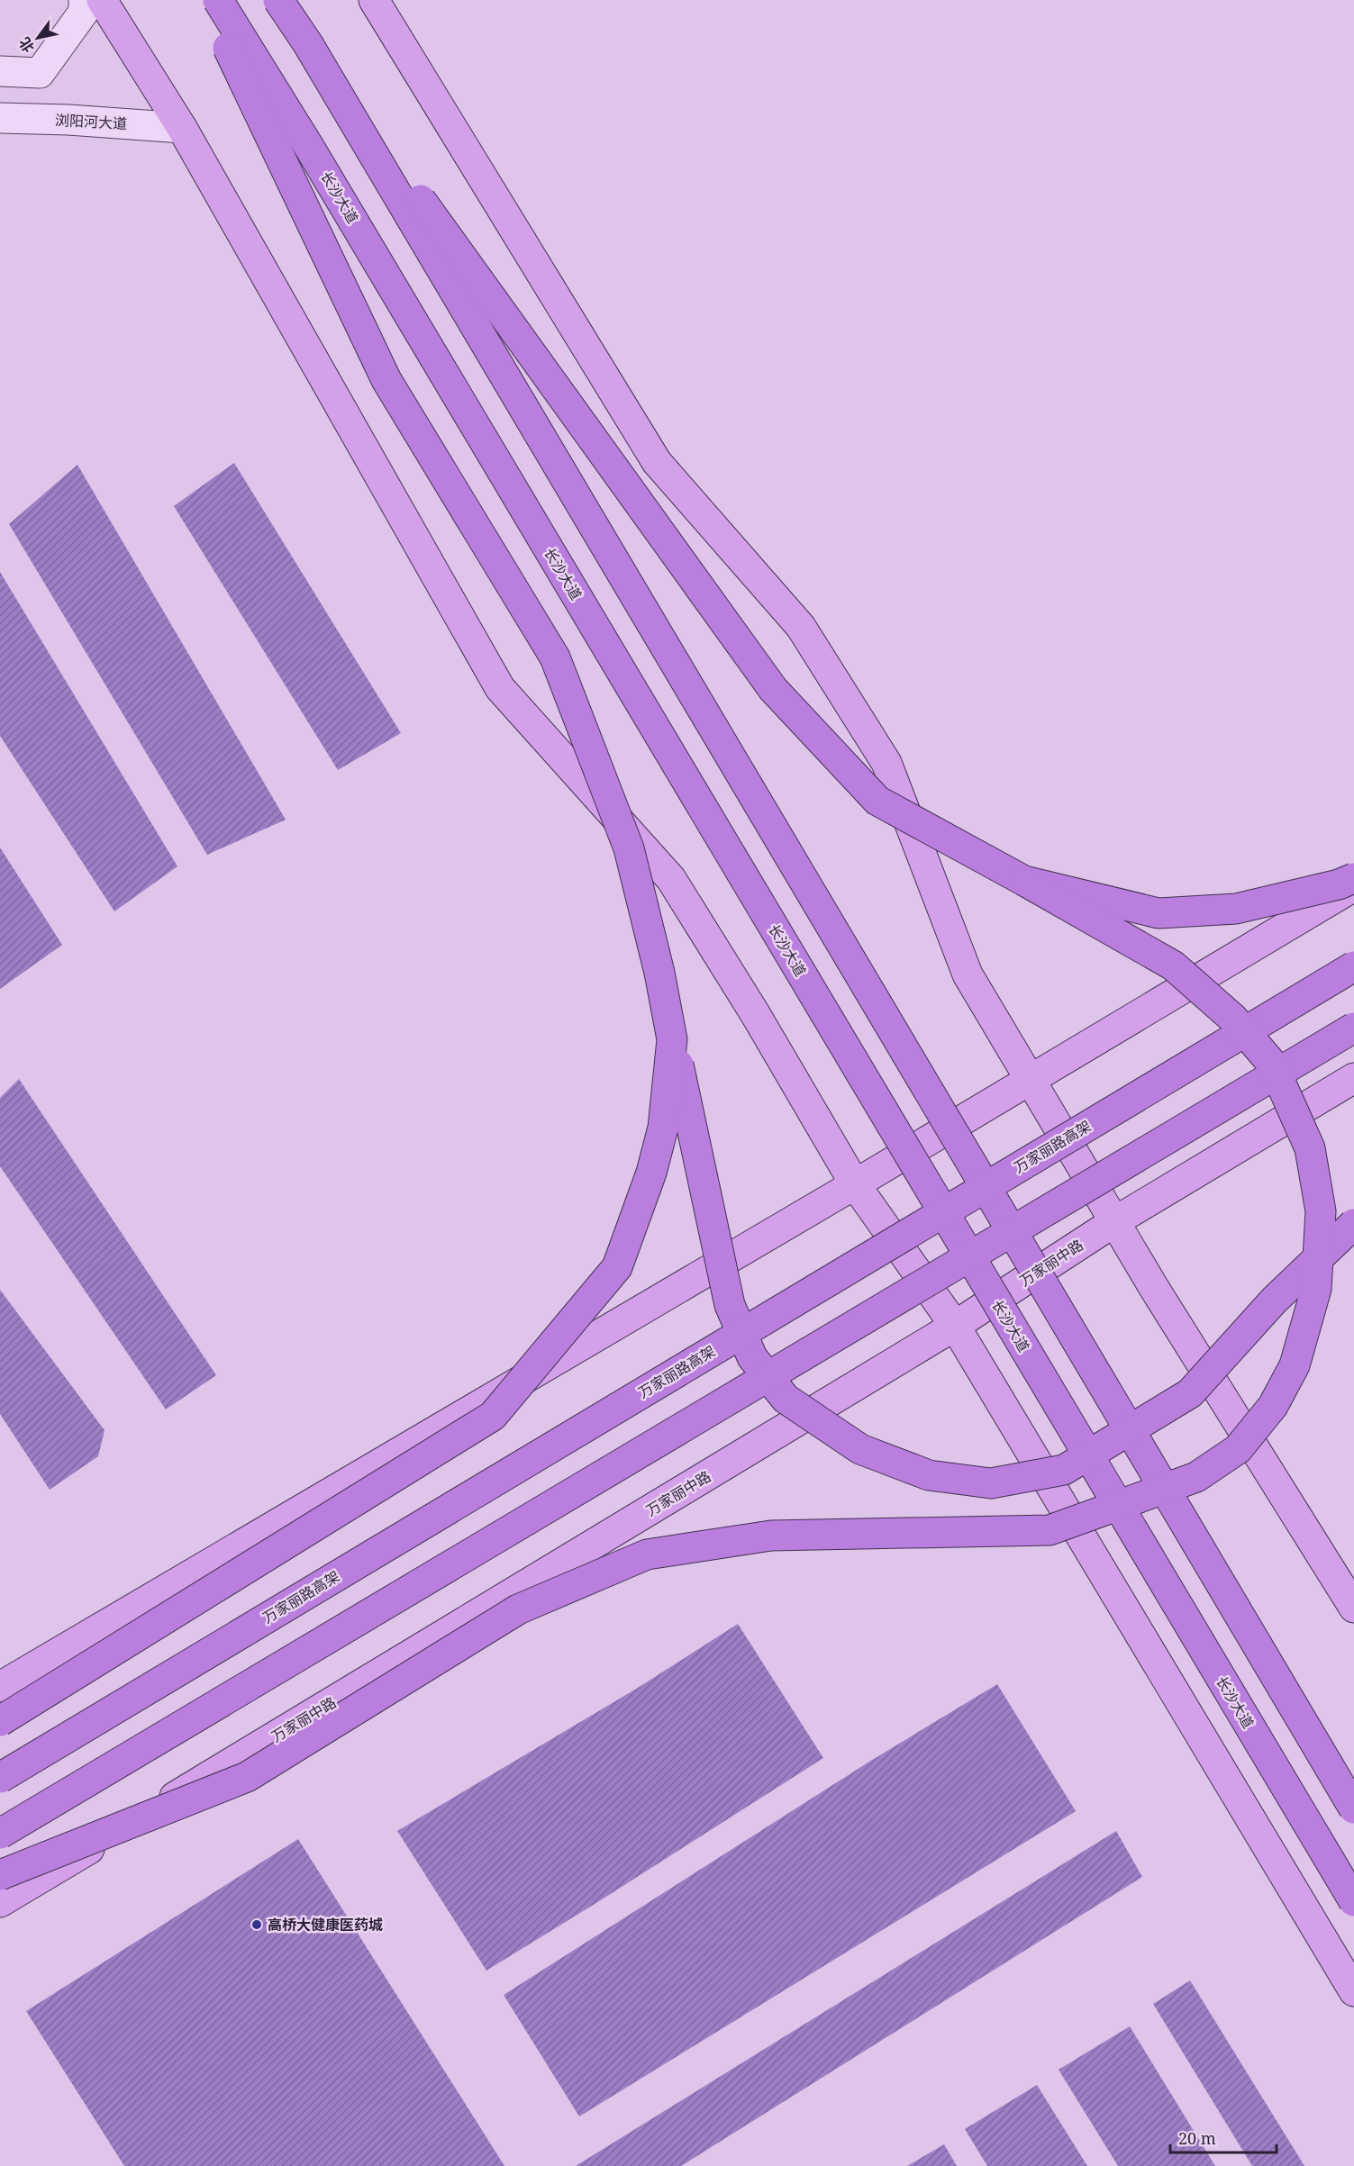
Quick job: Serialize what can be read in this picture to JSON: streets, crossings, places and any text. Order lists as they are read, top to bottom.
{
  "streets": {
    "highway": ["长沙大道", "万家丽路高架"],
    "main road": ["浏阳河大道", "万家丽中路"]
  },
  "places": ["高桥大健康医药城"],
  "scale_bar": "20 m",
  "north": "bottom left"
}
